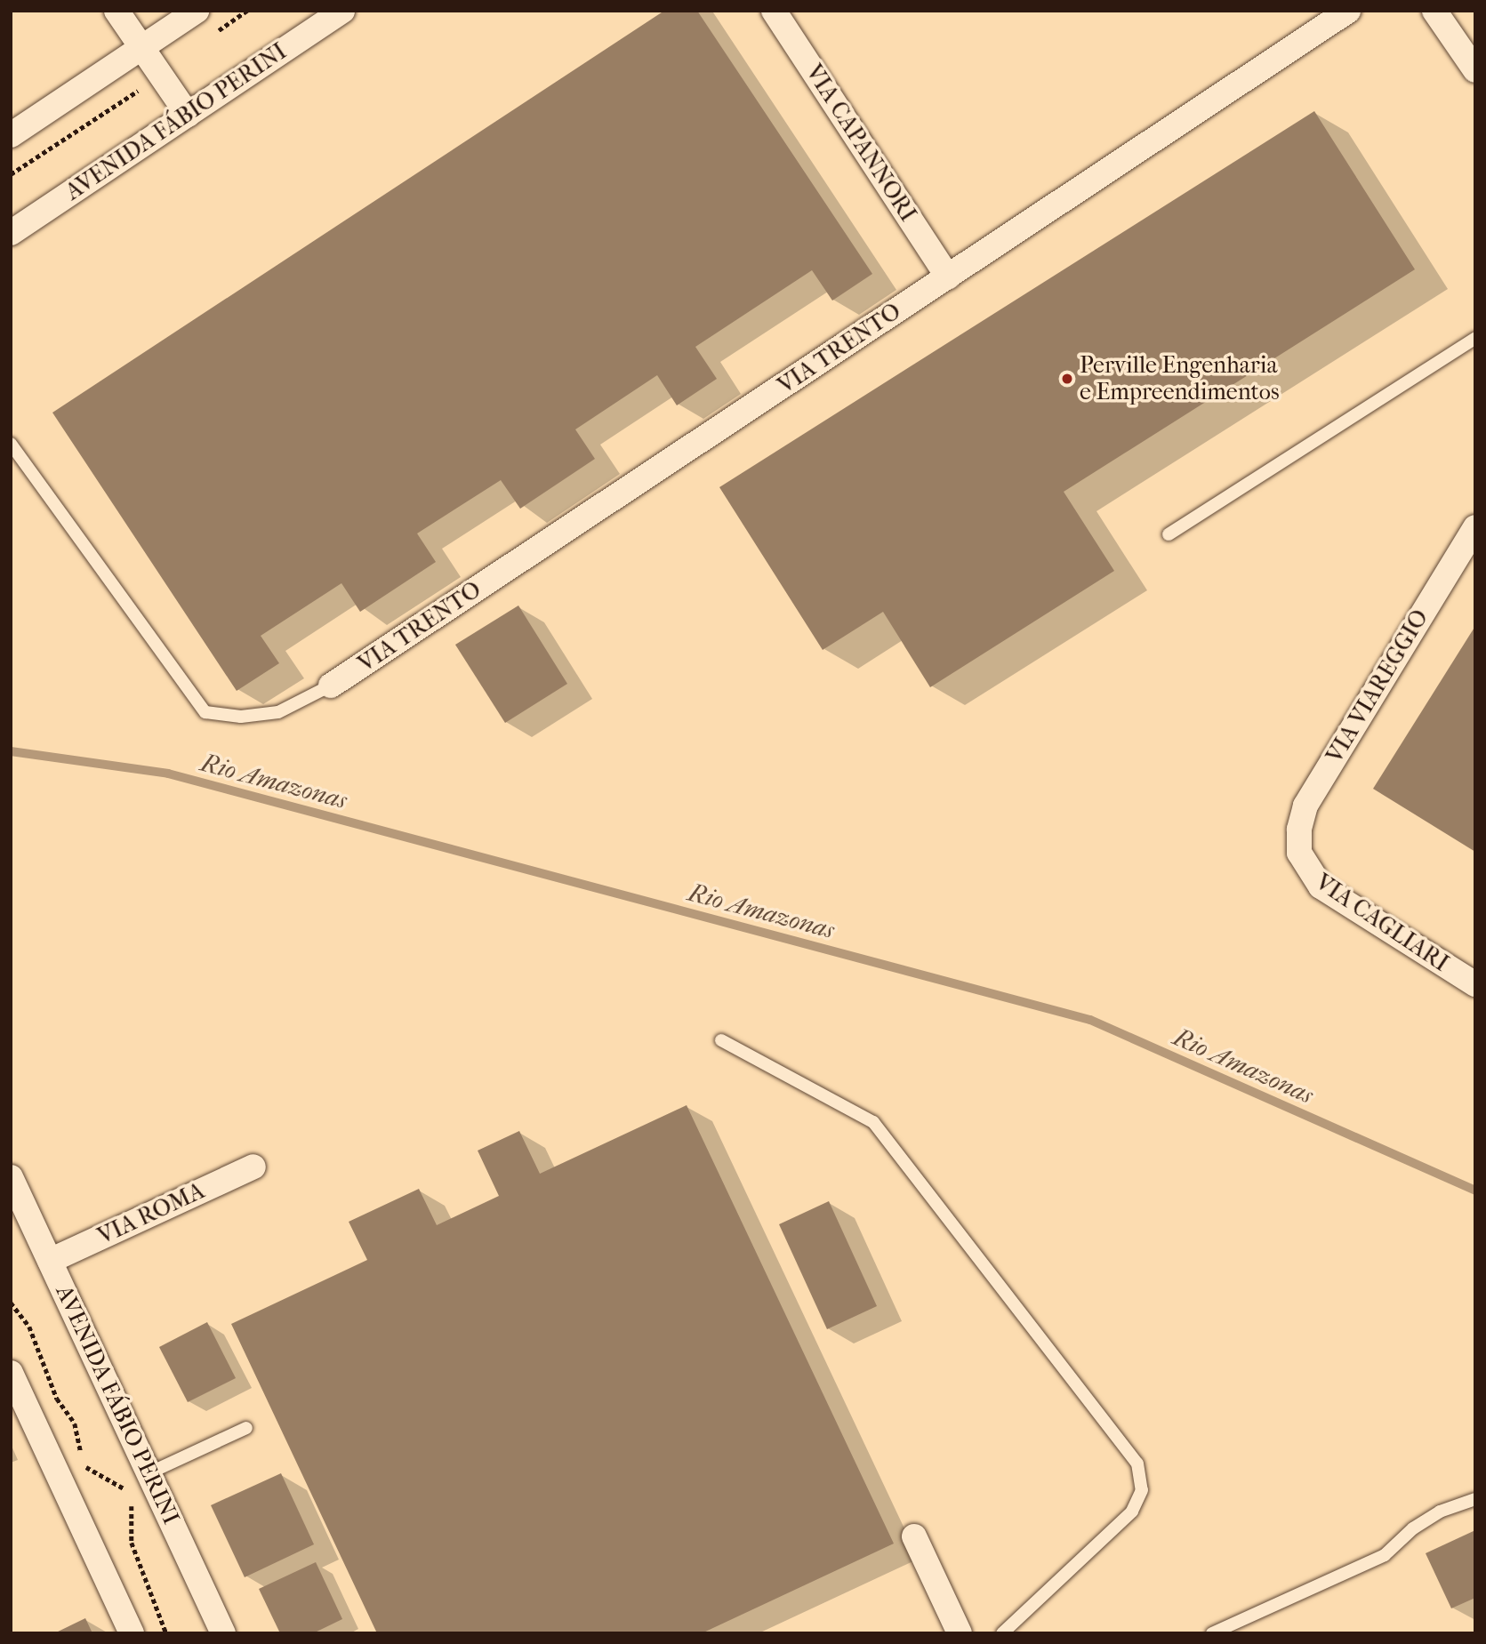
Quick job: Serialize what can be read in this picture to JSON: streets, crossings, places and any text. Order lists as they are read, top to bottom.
{
  "streets": {
    "street": [
      "AVENIDA FÁBIO PERINI",
      "VIA CAPANNORI",
      "VIA TRENTO",
      "VIA VIAREGGIO",
      "VIA CAGLIARI",
      "VIA ROMA"
    ]
  },
  "crossings": [
    ["AVENIDA FÁBIO PERINI", "VIA ROMA"],
    ["VIA CAPANNORI", "VIA TRENTO"],
    ["VIA VIAREGGIO", "VIA CAGLIARI"]
  ],
  "water": ["Rio Amazonas"],
  "places": ["Perville Engenharia e Empreendimentos"]
}
